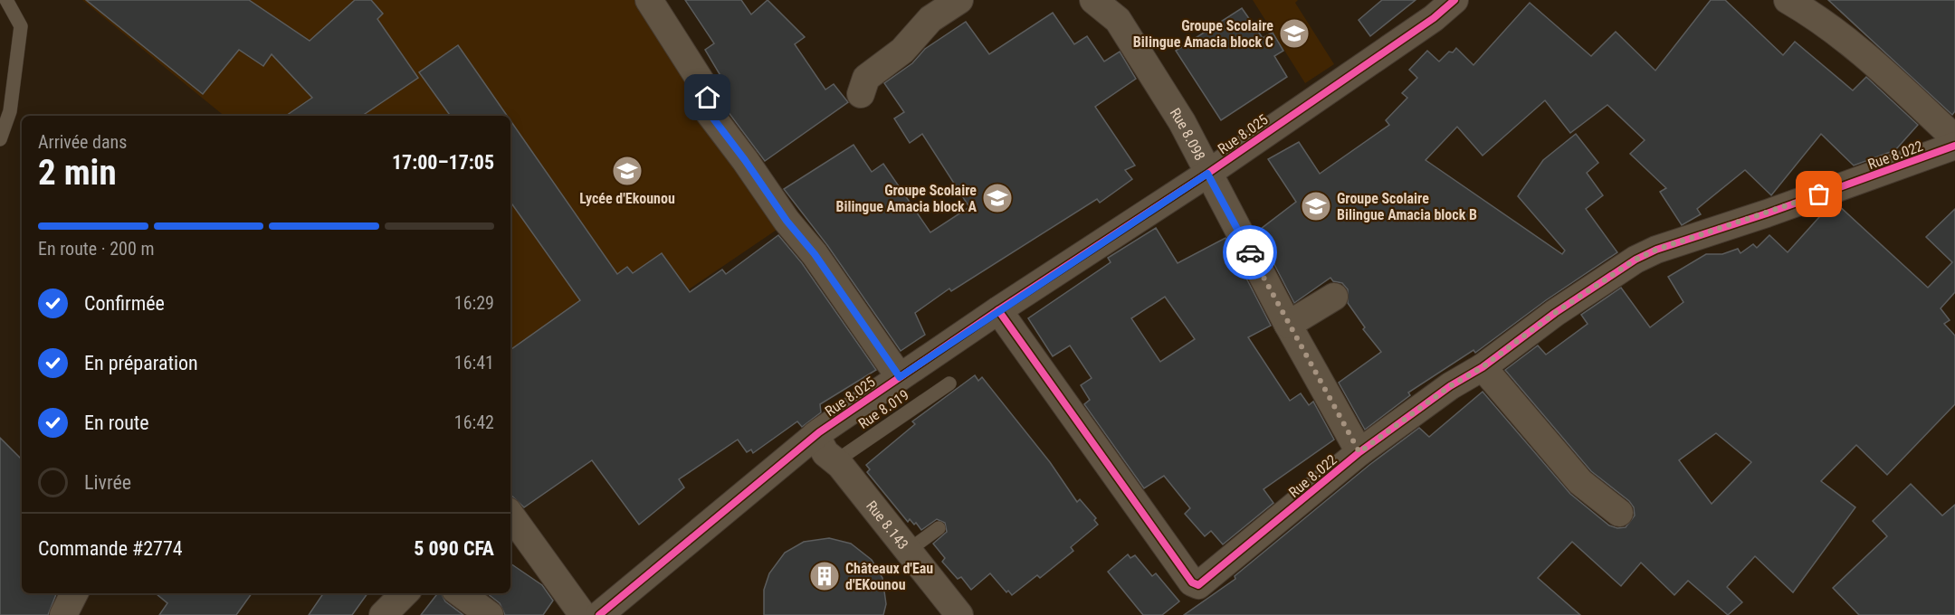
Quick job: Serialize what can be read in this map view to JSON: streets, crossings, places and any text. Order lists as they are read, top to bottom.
{
  "streets": {
    "street": [
      "Rue 8.025",
      "Rue 8.098",
      "Rue 8.022",
      "Rue 8.143"
    ],
    "lane": ["Rue 8.019"]
  },
  "crossings": [
    ["Rue 8.025", "Rue 8.098"],
    ["Rue 8.025", "Rue 8.022"],
    ["Rue 8.025", "Rue 8.143"],
    ["Rue 8.098", "Rue 8.022"],
    ["Rue 8.019", "Rue 8.143"]
  ],
  "places": {
    "school or university": [
      "Groupe Scolaire Bilingue Amacia block C",
      "Lycée d'Ekounou",
      "Groupe Scolaire Bilingue Amacia block A",
      "Groupe Scolaire Bilingue Amacia block B"
    ],
    "building": ["Châteaux d'Eau d'EKounou"]
  },
  "page": {
    "heading": ["2 min", "Arrivée dans", "17:00–17:05"],
    "panel": ["Commande #2774", "5 090 CFA"],
    "bar": "En route · 200 m",
    "list": [
      ["Confirmée", "16:29"],
      ["En préparation", "16:41"],
      ["En route", "16:42"],
      "Livrée"
    ]
  }
}
